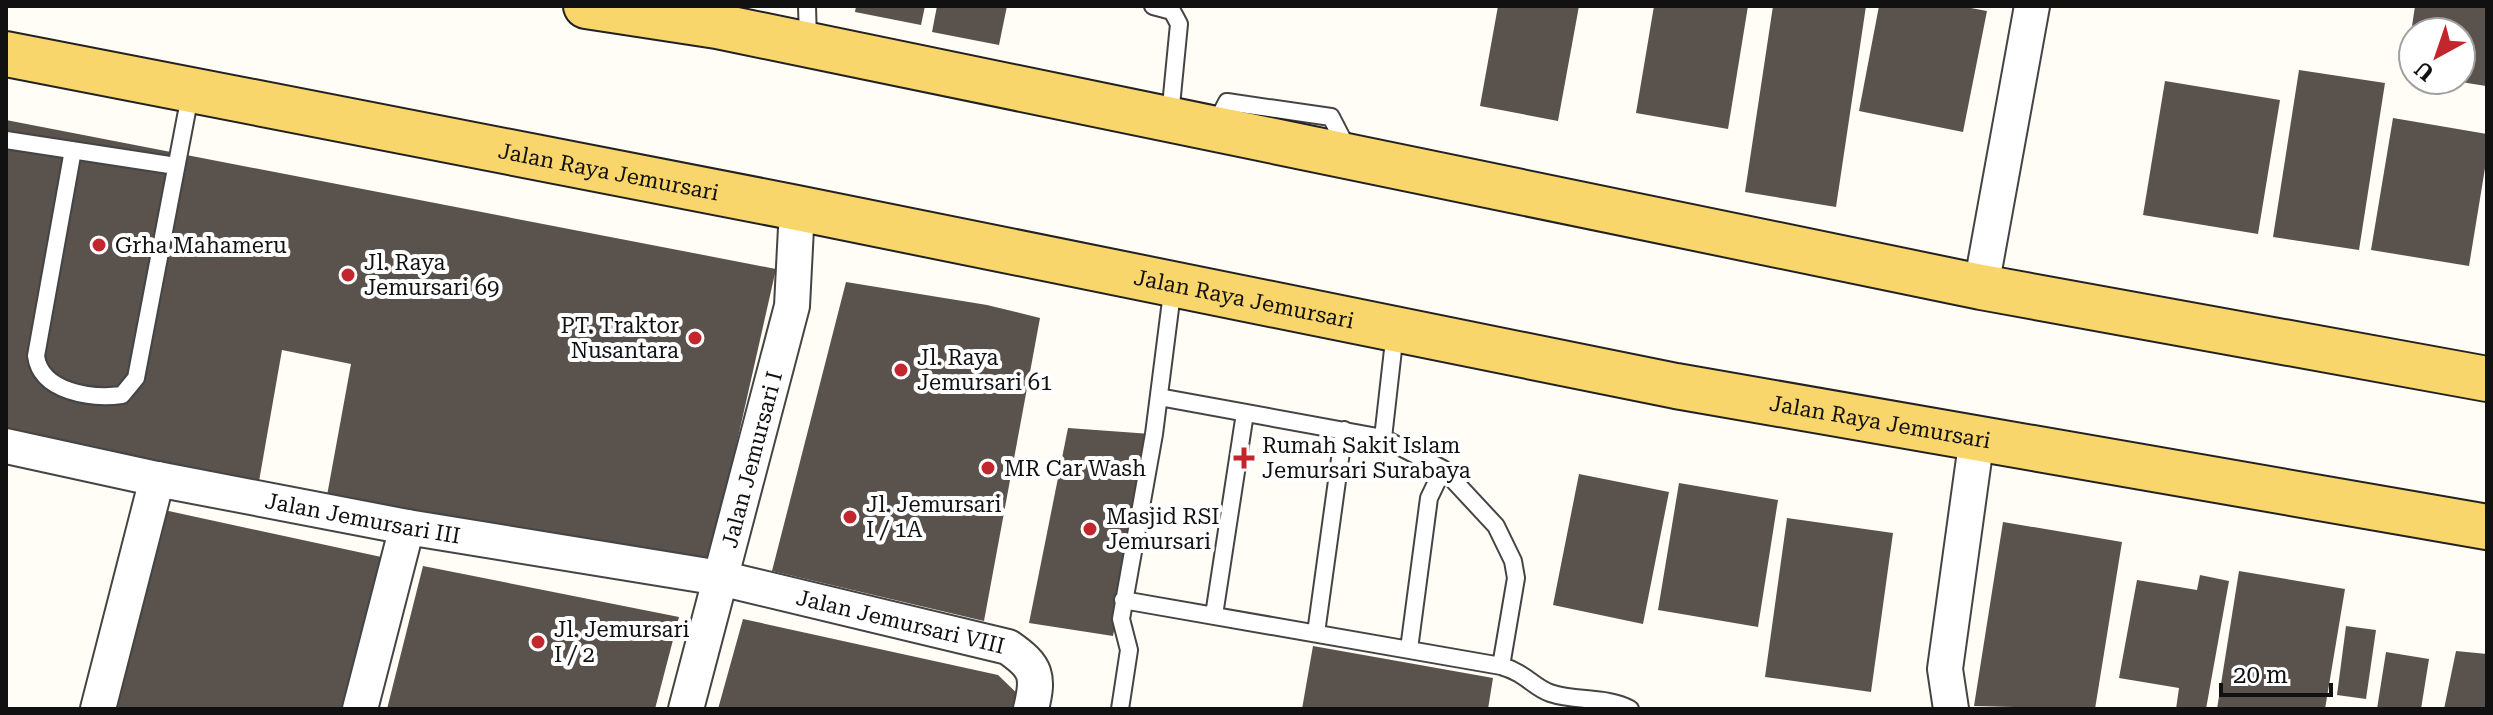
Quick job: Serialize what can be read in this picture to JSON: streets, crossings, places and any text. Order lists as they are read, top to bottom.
{
  "streets": {
    "main road": ["Jalan Raya Jemursari"],
    "street": ["Jalan Jemursari I", "Jalan Jemursari III", "Jalan Jemursari VIII"]
  },
  "crossings": [
    ["Jalan Raya Jemursari", "Jalan Jemursari I"],
    ["Jalan Jemursari I", "Jalan Jemursari III"],
    ["Jalan Jemursari I", "Jalan Jemursari VIII"],
    ["Jalan Jemursari III", "Jalan Jemursari VIII"]
  ],
  "places": {
    "other": [
      "Grha Mahameru",
      "Jl. Raya Jemursari 69",
      "PT. Traktor Nusantara",
      "Jl. Raya Jemursari 61",
      "MR Car Wash",
      "Jl. Jemursari I / 1A",
      "Masjid RSI Jemursari",
      "Jl. Jemursari I / 2"
    ],
    "health": ["Rumah Sakit Islam Jemursari Surabaya"]
  },
  "scale_bar": "20 m",
  "north": "bottom left"
}
